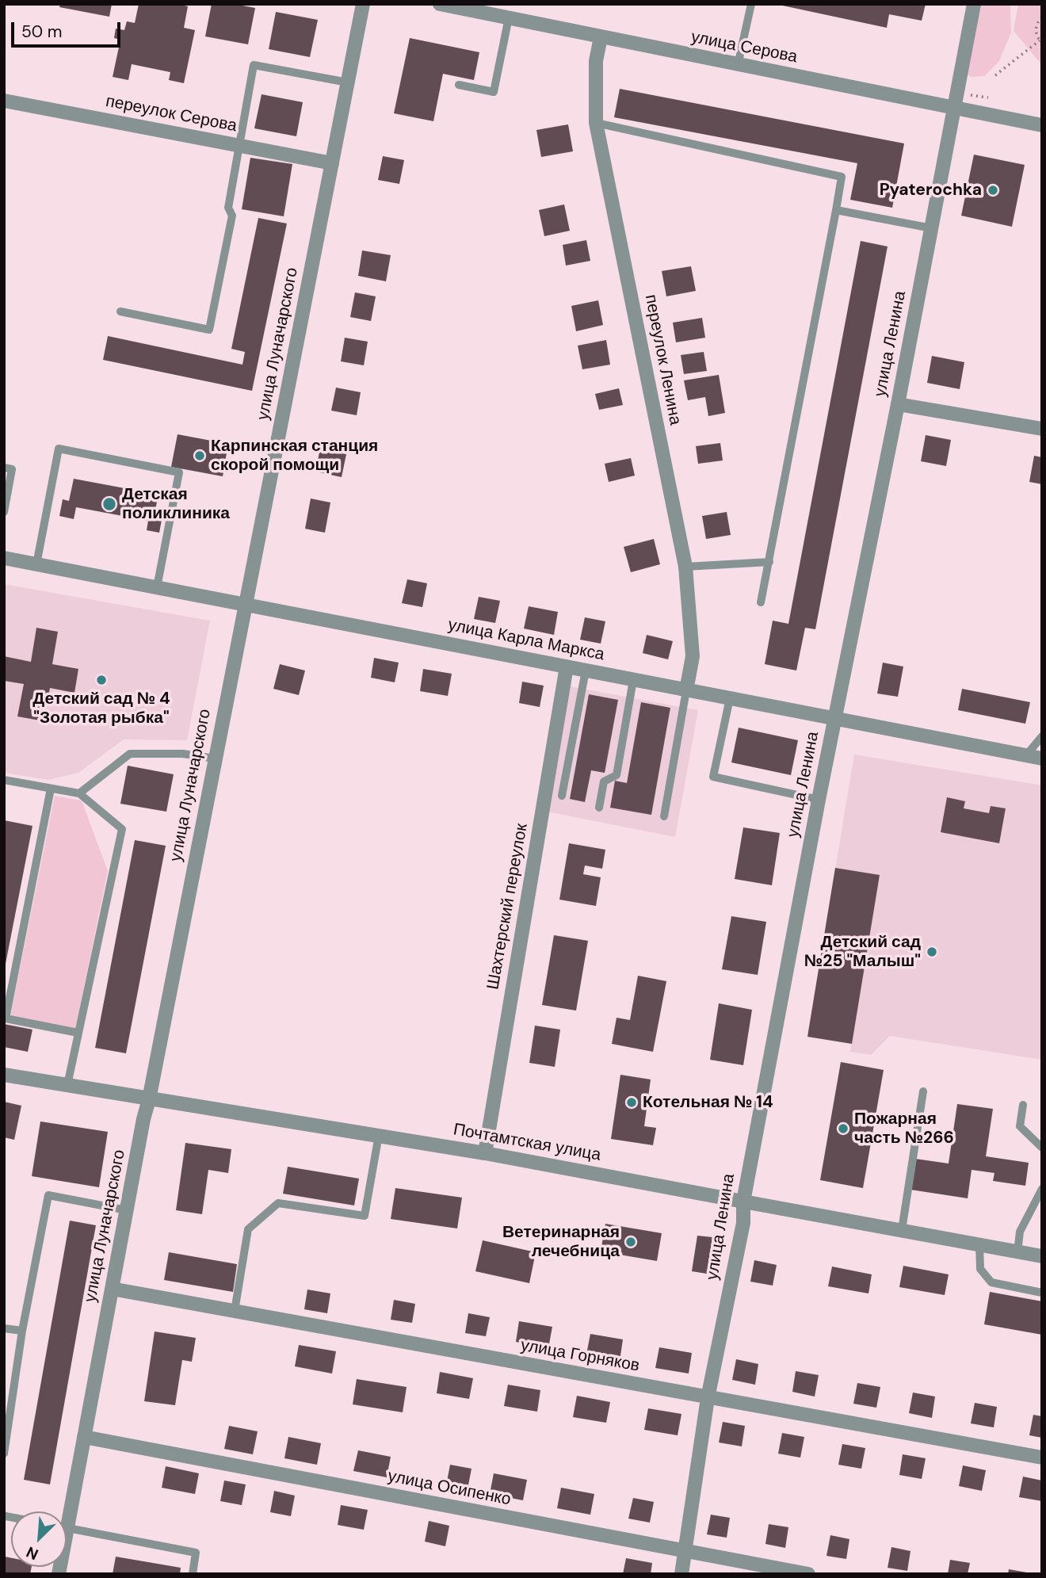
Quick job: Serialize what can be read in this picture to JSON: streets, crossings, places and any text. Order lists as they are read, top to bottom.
{
  "streets": {
    "street": [
      "улица Серова",
      "переулок Серова",
      "улица Луначарского",
      "улица Ленина",
      "переулок Ленина",
      "улица Карла Маркса",
      "Шахтерский переулок",
      "Почтамтская улица",
      "улица Горняков",
      "улица Осипенко"
    ]
  },
  "crossings": [
    ["улица Серова", "улица Ленина"],
    ["улица Серова", "переулок Ленина"],
    ["переулок Серова", "улица Луначарского"],
    ["улица Луначарского", "улица Карла Маркса"],
    ["улица Луначарского", "Почтамтская улица"],
    ["улица Луначарского", "улица Горняков"],
    ["улица Луначарского", "улица Осипенко"],
    ["улица Ленина", "улица Карла Маркса"],
    ["улица Ленина", "Почтамтская улица"],
    ["улица Ленина", "улица Горняков"],
    ["улица Ленина", "улица Осипенко"],
    ["переулок Ленина", "улица Карла Маркса"],
    ["улица Карла Маркса", "Шахтерский переулок"],
    ["Шахтерский переулок", "Почтамтская улица"]
  ],
  "places": [
    "Pyaterochka",
    "Карпинская станция скорой помощи",
    "Детская поликлиника",
    "Детский сад № 4 \"Золотая рыбка\"",
    "Детский сад №25 \"Малыш\"",
    "Котельная № 14",
    "Пожарная часть №266",
    "Ветеринарная лечебница"
  ],
  "scale_bar": "50 m",
  "north": "bottom left"
}
